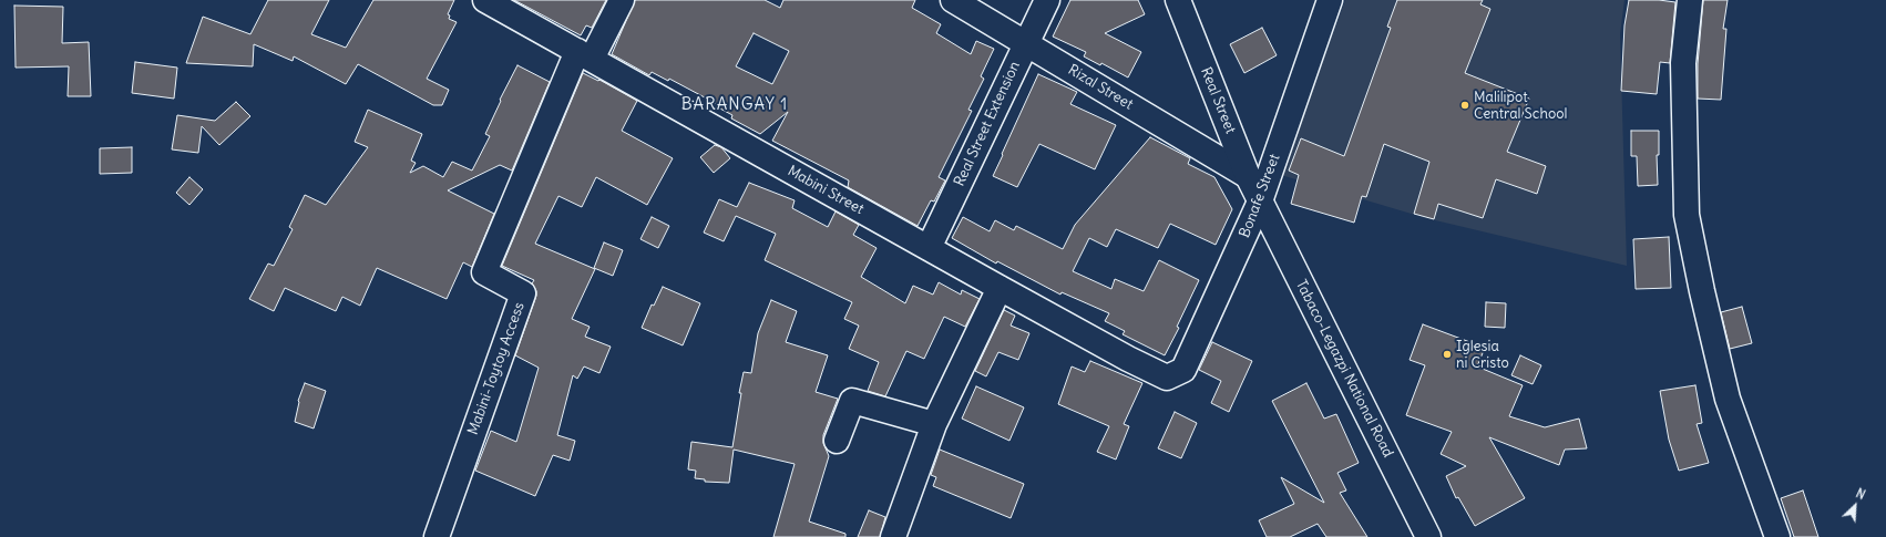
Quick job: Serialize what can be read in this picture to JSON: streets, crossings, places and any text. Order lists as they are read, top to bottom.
{
  "streets": {
    "street": [
      "Rizal Street",
      "Real Street",
      "Real Street Extension",
      "Mabini Street",
      "Bonafe Street",
      "Mabini-Toytoy Access",
      "Tabaco-Legazpi National Road"
    ]
  },
  "crossings": [
    ["Rizal Street", "Real Street"],
    ["Rizal Street", "Real Street Extension"],
    ["Real Street", "Bonafe Street"],
    ["Real Street", "Tabaco-Legazpi National Road"],
    ["Real Street Extension", "Mabini Street"],
    ["Mabini Street", "Bonafe Street"],
    ["Mabini Street", "Mabini-Toytoy Access"],
    ["Bonafe Street", "Tabaco-Legazpi National Road"]
  ],
  "districts": ["BARANGAY 1"],
  "places": ["Malilipot Central School", "Iglesia ni Cristo"],
  "north": "top right"
}
